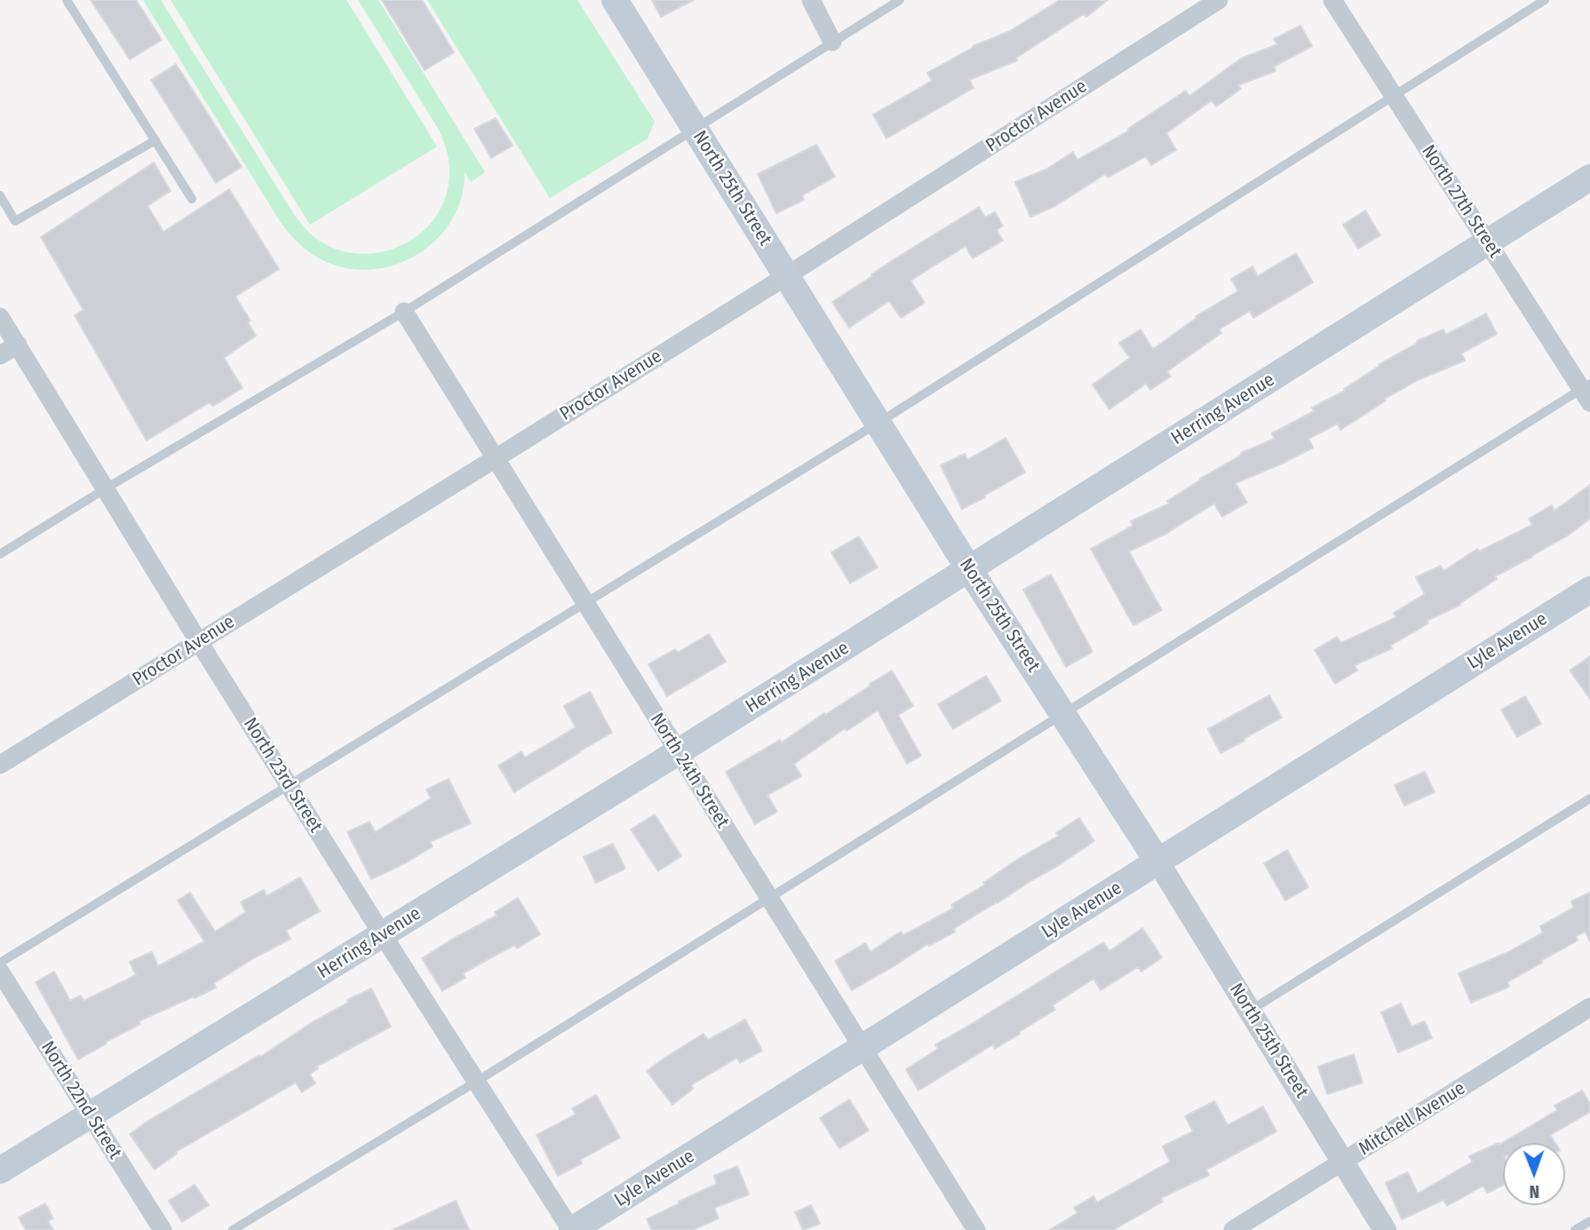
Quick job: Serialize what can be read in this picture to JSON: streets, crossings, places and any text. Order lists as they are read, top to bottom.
{
  "streets": {
    "main road": ["North 25th Street", "Herring Avenue", "Lyle Avenue"],
    "street": [
      "Proctor Avenue",
      "North 27th Street",
      "North 24th Street",
      "North 23rd Street",
      "North 22nd Street",
      "Mitchell Avenue"
    ]
  },
  "crossings": [
    ["Proctor Avenue", "North 25th Street"],
    ["Proctor Avenue", "North 24th Street"],
    ["Proctor Avenue", "North 23rd Street"],
    ["North 25th Street", "Herring Avenue"],
    ["North 25th Street", "Lyle Avenue"],
    ["North 25th Street", "Mitchell Avenue"],
    ["North 27th Street", "Herring Avenue"],
    ["Herring Avenue", "North 24th Street"],
    ["Herring Avenue", "North 23rd Street"],
    ["Herring Avenue", "North 22nd Street"],
    ["Lyle Avenue", "North 24th Street"],
    ["Lyle Avenue", "North 23rd Street"]
  ],
  "north": "bottom"
}
